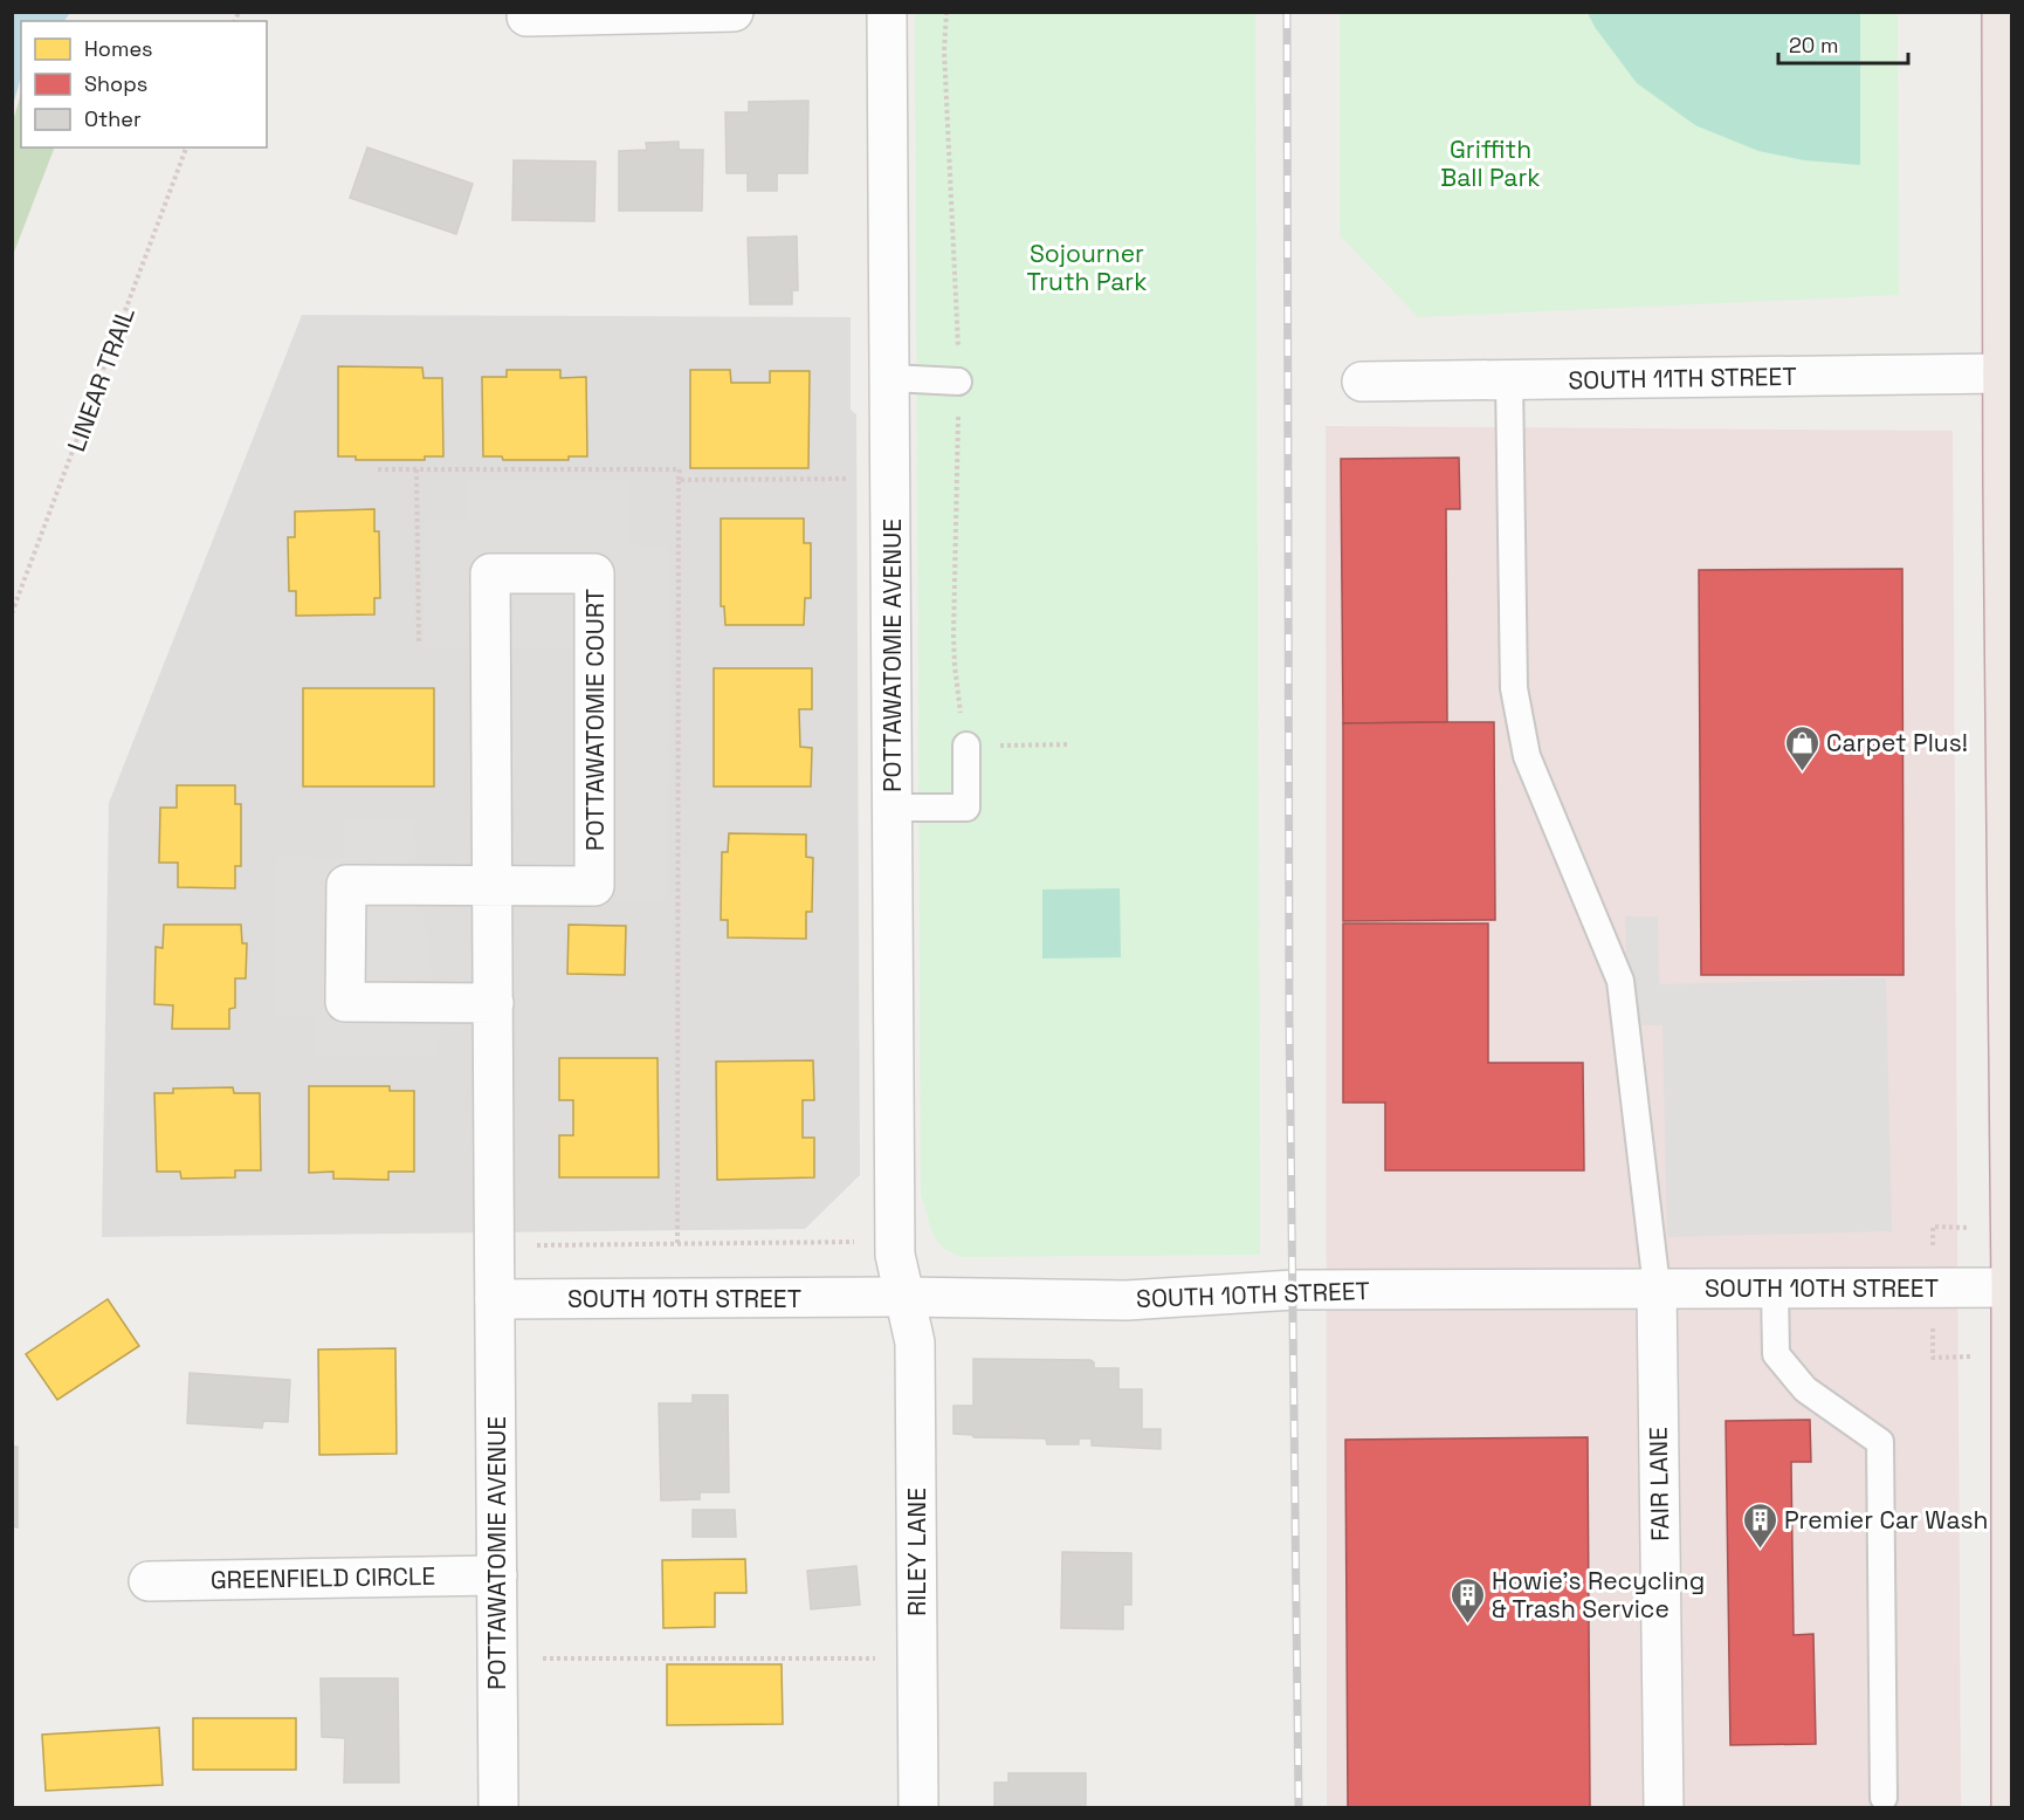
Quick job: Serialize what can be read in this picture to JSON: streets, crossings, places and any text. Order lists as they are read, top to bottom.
{
  "streets": {
    "street": [
      "SOUTH 11TH STREET",
      "POTTAWATOMIE AVENUE",
      "POTTAWATOMIE COURT",
      "SOUTH 10TH STREET",
      "FAIR LANE",
      "RILEY LANE",
      "GREENFIELD CIRCLE"
    ],
    "path": ["LINEAR TRAIL"]
  },
  "crossings": [
    ["POTTAWATOMIE AVENUE", "POTTAWATOMIE COURT"],
    ["POTTAWATOMIE AVENUE", "SOUTH 10TH STREET"],
    ["POTTAWATOMIE AVENUE", "RILEY LANE"],
    ["POTTAWATOMIE AVENUE", "GREENFIELD CIRCLE"],
    ["POTTAWATOMIE COURT", "SOUTH 10TH STREET"],
    ["SOUTH 10TH STREET", "FAIR LANE"],
    ["SOUTH 10TH STREET", "RILEY LANE"]
  ],
  "parks": ["Griffith Ball Park", "Sojourner Truth Park"],
  "places": {
    "shop": ["Carpet Plus!"],
    "building": ["Premier Car Wash", "Howie's Recycling & Trash Service"]
  },
  "legend": ["Homes", "Shops", "Other"],
  "scale_bar": "20 m"
}
